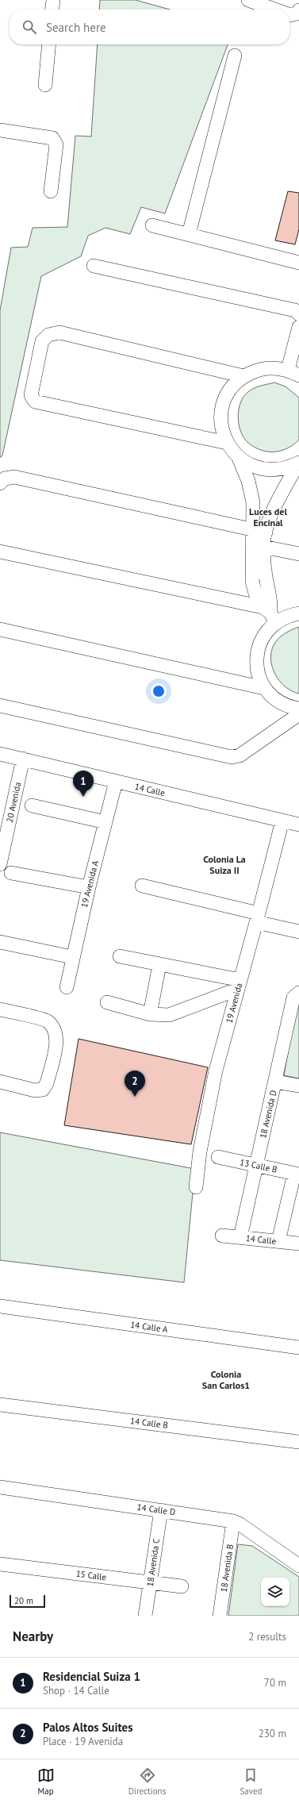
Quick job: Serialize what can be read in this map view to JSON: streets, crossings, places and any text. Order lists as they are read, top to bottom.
{
  "streets": {
    "street": [
      "14 Calle",
      "20 Avenida",
      "19 Avenida A",
      "19 Avenida",
      "18 Avenida D",
      "13 Calle B",
      "14 Calle A",
      "14 Calle B",
      "14 Calle D",
      "18 Avenida C",
      "18 Avenida B",
      "15 Calle"
    ]
  },
  "crossings": [
    ["14 Calle", "20 Avenida"],
    ["14 Calle", "19 Avenida A"],
    ["14 Calle", "19 Avenida"],
    ["14 Calle", "18 Avenida D"],
    ["18 Avenida D", "13 Calle B"],
    ["14 Calle D", "18 Avenida C"],
    ["14 Calle D", "18 Avenida B"],
    ["18 Avenida C", "15 Calle"]
  ],
  "districts": ["Luces del Encinal", "Colonia La Suiza II", "Colonia San Carlos1"],
  "scale_bar": "20 m",
  "page": {
    "search": "Search here",
    "pins": ["1", "2"],
    "scale": "20 m",
    "heading": ["Nearby", "2 results"],
    "list": [
      {
        "mark": "1",
        "name": "Residencial Suiza 1",
        "note": "Shop · 14 Calle",
        "value": "70 m"
      },
      {
        "mark": "2",
        "name": "Palos Altos Suites",
        "note": "Place · 19 Avenida",
        "value": "230 m"
      }
    ],
    "nav": ["Map", "Directions", "Saved"]
  }
}
